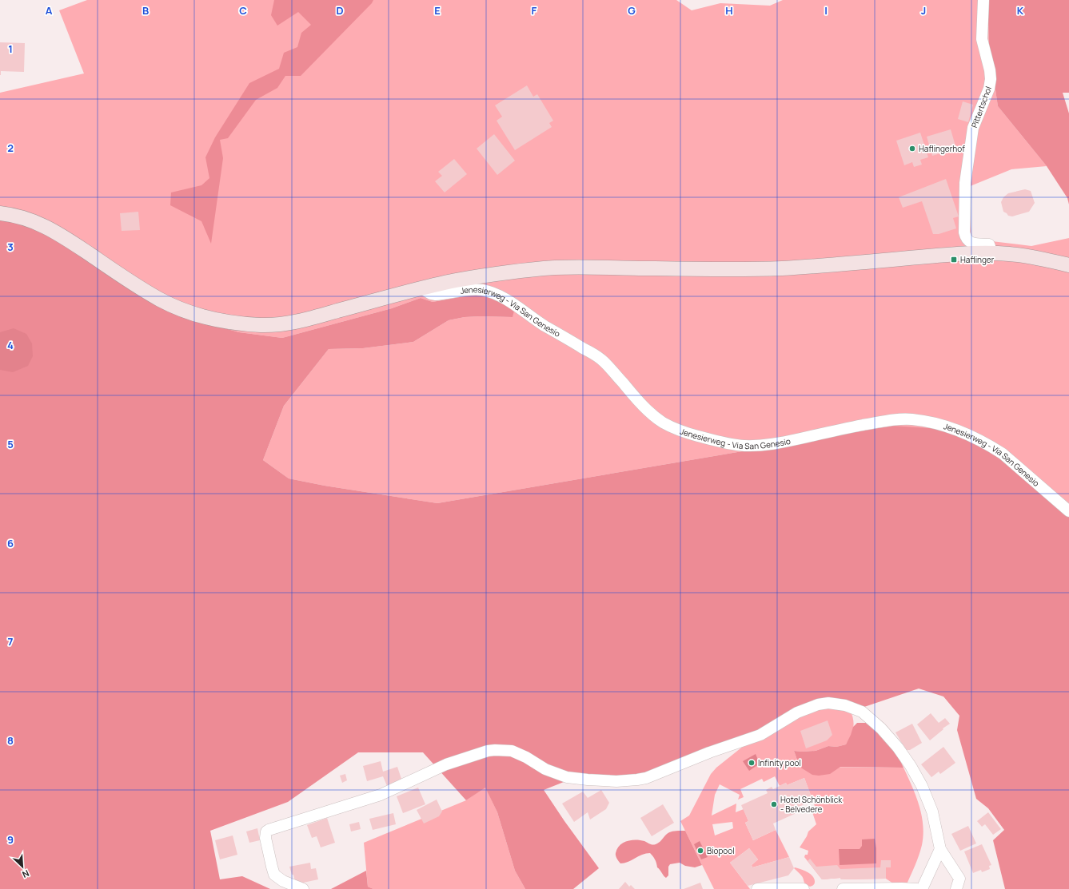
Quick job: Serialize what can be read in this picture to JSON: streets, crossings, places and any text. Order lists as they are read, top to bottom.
{
  "streets": {
    "street": ["Pittertschol", "Jenesierweg - Via San Genesio"]
  },
  "places": {
    "other": [
      "Haflingerhof",
      "Infinity pool",
      "Hotel Schönblick - Belvedere",
      "Biopool"
    ],
    "transit": ["Haflinger"]
  },
  "north": "bottom right",
  "grid": {
    "columns": [
      "A",
      "B",
      "C",
      "D",
      "E",
      "F",
      "G",
      "H",
      "I",
      "J",
      "K"
    ],
    "rows": [
      "1",
      "2",
      "3",
      "4",
      "5",
      "6",
      "7",
      "8",
      "9"
    ]
  }
}
